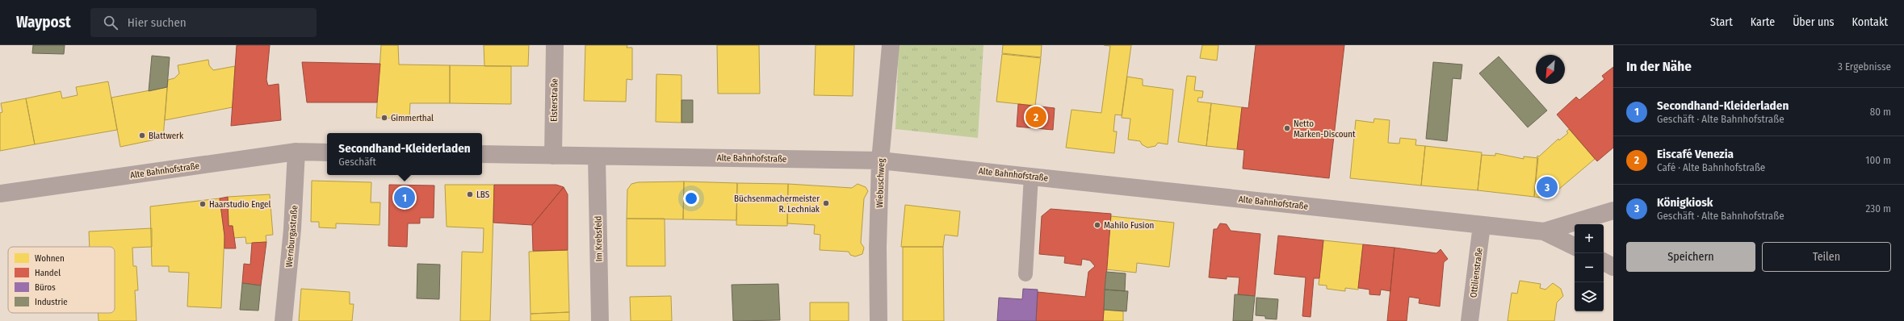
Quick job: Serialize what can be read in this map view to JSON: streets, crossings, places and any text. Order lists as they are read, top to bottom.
{
  "streets": {
    "street": [
      "Elsterstraße",
      "Alte Bahnhofstraße",
      "Wiebuschweg",
      "Wernburgastraße",
      "Im Krebsfeld",
      "Ottilienstraße"
    ]
  },
  "crossings": [
    ["Elsterstraße", "Alte Bahnhofstraße"],
    ["Alte Bahnhofstraße", "Wiebuschweg"],
    ["Alte Bahnhofstraße", "Wernburgastraße"],
    ["Alte Bahnhofstraße", "Im Krebsfeld"],
    ["Alte Bahnhofstraße", "Ottilienstraße"]
  ],
  "places": [
    "Gimmerthal",
    "Netto Marken-Discount",
    "Blattwerk",
    "LBS",
    "Büchsenmachermeister R. Lechniak",
    "Haarstudio Engel",
    "Mahilo Fusion"
  ],
  "legend": [
    "Wohnen",
    "Handel",
    "Büros",
    "Industrie"
  ],
  "north": "bottom left",
  "page": {
    "header": "Waypost",
    "search": "Hier suchen",
    "nav": [
      "Start",
      "Karte",
      "Über uns",
      "Kontakt"
    ],
    "heading": ["In der Nähe", "3 Ergebnisse"],
    "list": [
      {
        "mark": "1",
        "name": "Secondhand-Kleiderladen",
        "note": "Geschäft · Alte Bahnhofstraße",
        "value": "80 m"
      },
      {
        "mark": "2",
        "name": "Eiscafé Venezia",
        "note": "Café · Alte Bahnhofstraße",
        "value": "100 m"
      },
      {
        "mark": "3",
        "name": "Königkiosk",
        "note": "Geschäft · Alte Bahnhofstraße",
        "value": "230 m"
      }
    ],
    "pins": ["2", "3", "1"],
    "popup": ["Secondhand-Kleiderladen", "Geschäft"],
    "map_buttons": ["+", "−"],
    "buttons": ["Speichern", "Teilen"]
  }
}
